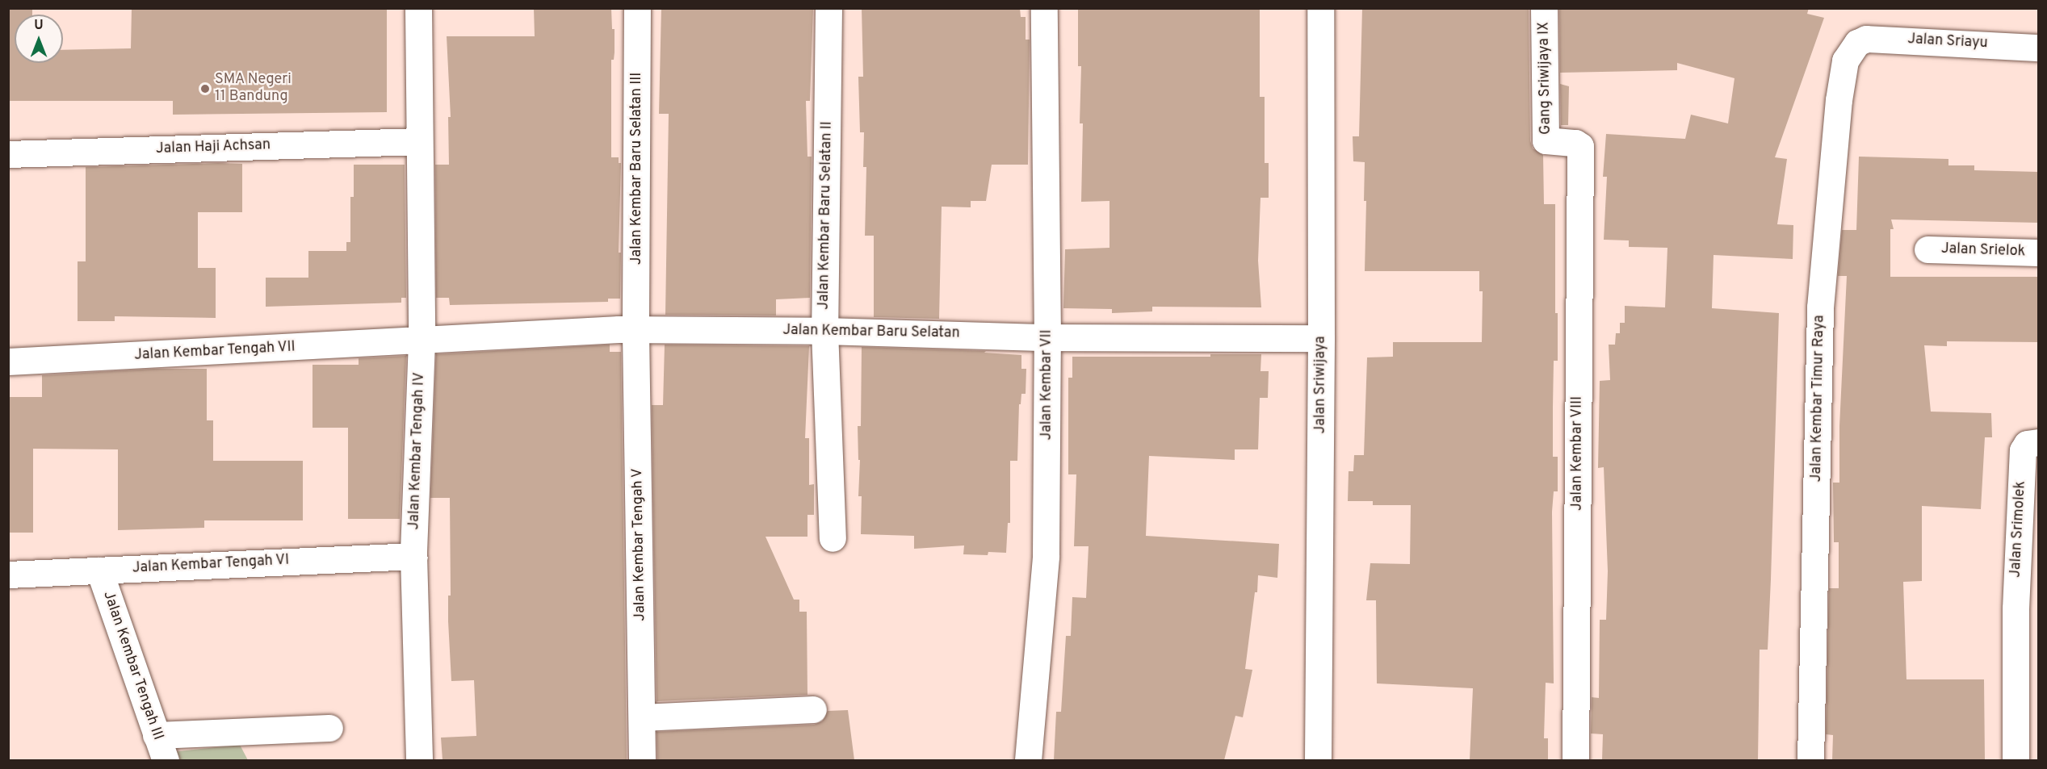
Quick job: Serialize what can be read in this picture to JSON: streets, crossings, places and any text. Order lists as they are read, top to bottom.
{
  "streets": {
    "street": [
      "Jalan Sriayu",
      "Gang Sriwijaya IX",
      "Jalan Haji Achsan",
      "Jalan Kembar Baru Selatan III",
      "Jalan Kembar Baru Selatan II",
      "Jalan Srielok",
      "Jalan Kembar Baru Selatan",
      "Jalan Kembar Tengah VII",
      "Jalan Kembar VII",
      "Jalan Sriwijaya",
      "Jalan Kembar Timur Raya",
      "Jalan Kembar Tengah IV",
      "Jalan Kembar VIII",
      "Jalan Srimolek",
      "Jalan Kembar Tengah V",
      "Jalan Kembar Tengah VI",
      "Jalan Kembar Tengah III"
    ]
  },
  "crossings": [
    ["Jalan Sriayu", "Jalan Kembar Timur Raya"],
    ["Gang Sriwijaya IX", "Jalan Kembar VIII"],
    ["Jalan Haji Achsan", "Jalan Kembar Tengah IV"],
    ["Jalan Kembar Baru Selatan III", "Jalan Kembar Baru Selatan"],
    ["Jalan Kembar Baru Selatan III", "Jalan Kembar Tengah V"],
    ["Jalan Kembar Baru Selatan II", "Jalan Kembar Baru Selatan"],
    ["Jalan Kembar Baru Selatan", "Jalan Kembar Tengah VII"],
    ["Jalan Kembar Baru Selatan", "Jalan Kembar VII"],
    ["Jalan Kembar Baru Selatan", "Jalan Sriwijaya"],
    ["Jalan Kembar Baru Selatan", "Jalan Kembar Tengah IV"],
    ["Jalan Kembar Baru Selatan", "Jalan Kembar Tengah V"],
    ["Jalan Kembar Tengah VII", "Jalan Kembar Tengah IV"],
    ["Jalan Kembar Tengah IV", "Jalan Kembar Tengah VI"],
    ["Jalan Kembar Tengah VI", "Jalan Kembar Tengah III"]
  ],
  "places": ["SMA Negeri 11 Bandung"],
  "north": "top"
}
